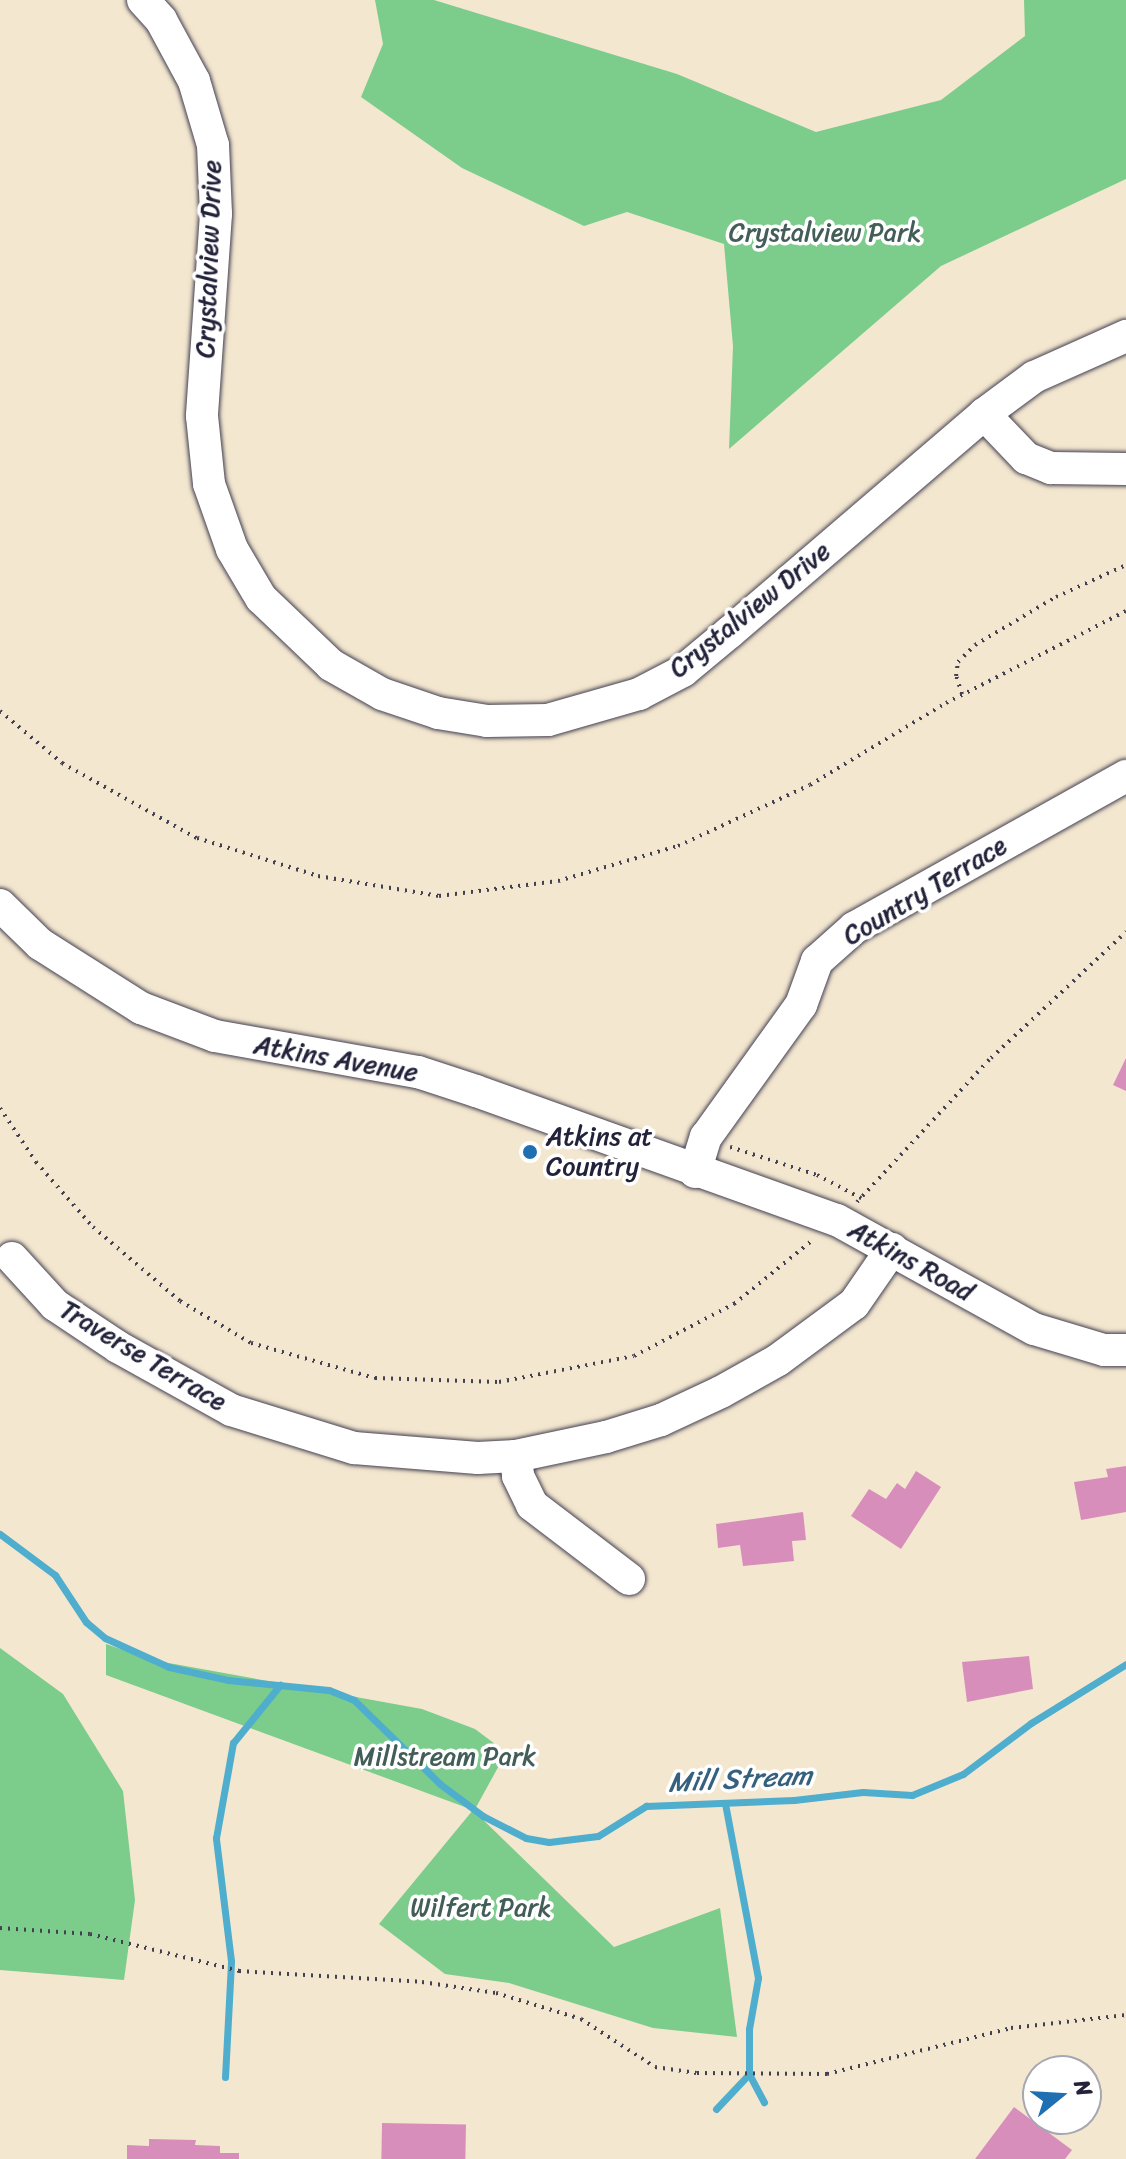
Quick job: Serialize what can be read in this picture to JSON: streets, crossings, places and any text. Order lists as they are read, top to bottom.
{
  "streets": {
    "street": [
      "Crystalview Drive",
      "Country Terrace",
      "Atkins Avenue",
      "Atkins Road",
      "Traverse Terrace"
    ]
  },
  "crossings": [
    ["Country Terrace", "Atkins Avenue"],
    ["Country Terrace", "Atkins Road"],
    ["Atkins Avenue", "Atkins Road"],
    ["Atkins Road", "Traverse Terrace"]
  ],
  "water": ["Mill Stream"],
  "parks": ["Crystalview Park", "Millstream Park", "Wilfert Park"],
  "places": ["Atkins at Country"],
  "north": "right"
}
